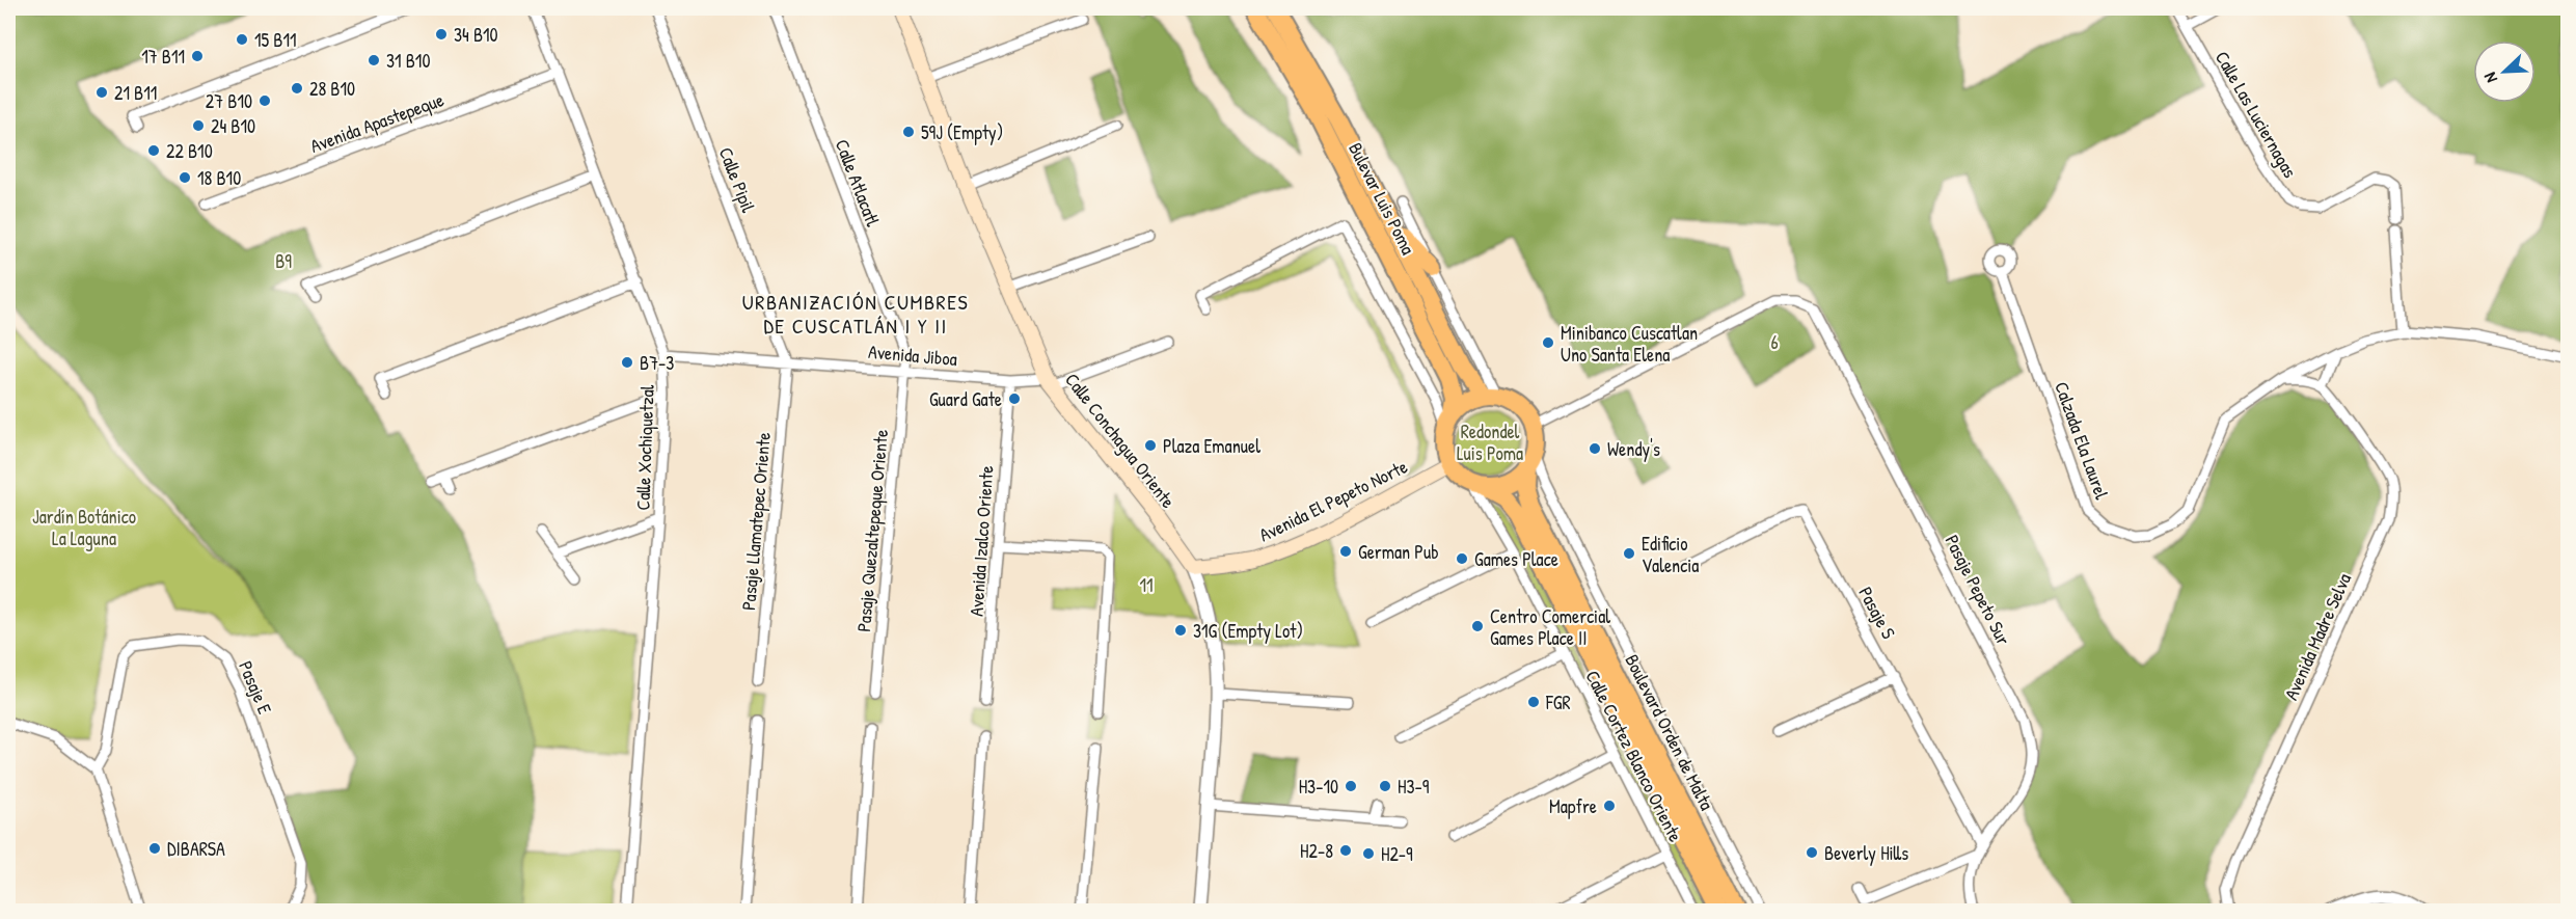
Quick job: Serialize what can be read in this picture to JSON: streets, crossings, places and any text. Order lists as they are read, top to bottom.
{
  "streets": {
    "highway": ["Bulevar Luis Poma", "Boulevard Orden de Malta"],
    "main road": ["Calle Conchagua Oriente", "Avenida El Pepeto Norte"],
    "street": [
      "Calle Las Luciernagas",
      "Avenida Apastepeque",
      "Calle Pipil",
      "Calle Atlacatl",
      "Avenida Jiboa",
      "Calzada Ela Laurel",
      "Calle Xochiquetzal",
      "Pasaje Llamatepec Oriente",
      "Pasaje Quezaltepeque Oriente",
      "Avenida Izalco Oriente",
      "Pasaje Pepeto Sur",
      "Pasaje S",
      "Avenida Madre Selva",
      "Pasaje E",
      "Calle Cortez Blanco Oriente"
    ]
  },
  "crossings": [
    ["Avenida Apastepeque", "Calle Xochiquetzal"],
    ["Calle Pipil", "Avenida Jiboa"],
    ["Calle Pipil", "Pasaje Llamatepec Oriente"],
    ["Calle Atlacatl", "Avenida Jiboa"],
    ["Calle Atlacatl", "Pasaje Quezaltepeque Oriente"],
    ["Bulevar Luis Poma", "Avenida El Pepeto Norte"],
    ["Bulevar Luis Poma", "Pasaje Pepeto Sur"],
    ["Bulevar Luis Poma", "Boulevard Orden de Malta"],
    ["Bulevar Luis Poma", "Calle Cortez Blanco Oriente"],
    ["Avenida Jiboa", "Calle Conchagua Oriente"],
    ["Avenida Jiboa", "Calle Xochiquetzal"],
    ["Avenida Jiboa", "Pasaje Llamatepec Oriente"],
    ["Avenida Jiboa", "Pasaje Quezaltepeque Oriente"],
    ["Avenida Jiboa", "Avenida Izalco Oriente"],
    ["Calle Conchagua Oriente", "Avenida El Pepeto Norte"],
    ["Avenida El Pepeto Norte", "Pasaje Pepeto Sur"],
    ["Avenida El Pepeto Norte", "Boulevard Orden de Malta"],
    ["Avenida El Pepeto Norte", "Calle Cortez Blanco Oriente"],
    ["Pasaje Pepeto Sur", "Pasaje S"],
    ["Pasaje Pepeto Sur", "Boulevard Orden de Malta"],
    ["Pasaje Pepeto Sur", "Calle Cortez Blanco Oriente"],
    ["Boulevard Orden de Malta", "Calle Cortez Blanco Oriente"]
  ],
  "districts": ["URBANIZACIÓN CUMBRES DE CUSCATLÁN I Y II"],
  "parks": [
    "B9",
    "6",
    "Redondel Luis Poma",
    "Jardín Botánico La Laguna",
    "11"
  ],
  "places": [
    "34 B10",
    "15 B11",
    "17 B11",
    "31 B10",
    "28 B10",
    "21 B11",
    "27 B10",
    "24 B10",
    "59J (Empty)",
    "22 B10",
    "18 B10",
    "Minibanco Cuscatlan Uno Santa Elena",
    "B7-3",
    "Guard Gate",
    "Plaza Emanuel",
    "Wendy's",
    "German Pub",
    "Edificio Valencia",
    "Games Place",
    "Centro Comercial Games Place II",
    "31G (Empty Lot)",
    "FGR",
    "H3-10",
    "H3-9",
    "Mapfre",
    "DIBARSA",
    "H2-8",
    "Beverly Hills",
    "H2-9"
  ],
  "north": "bottom left"
}
